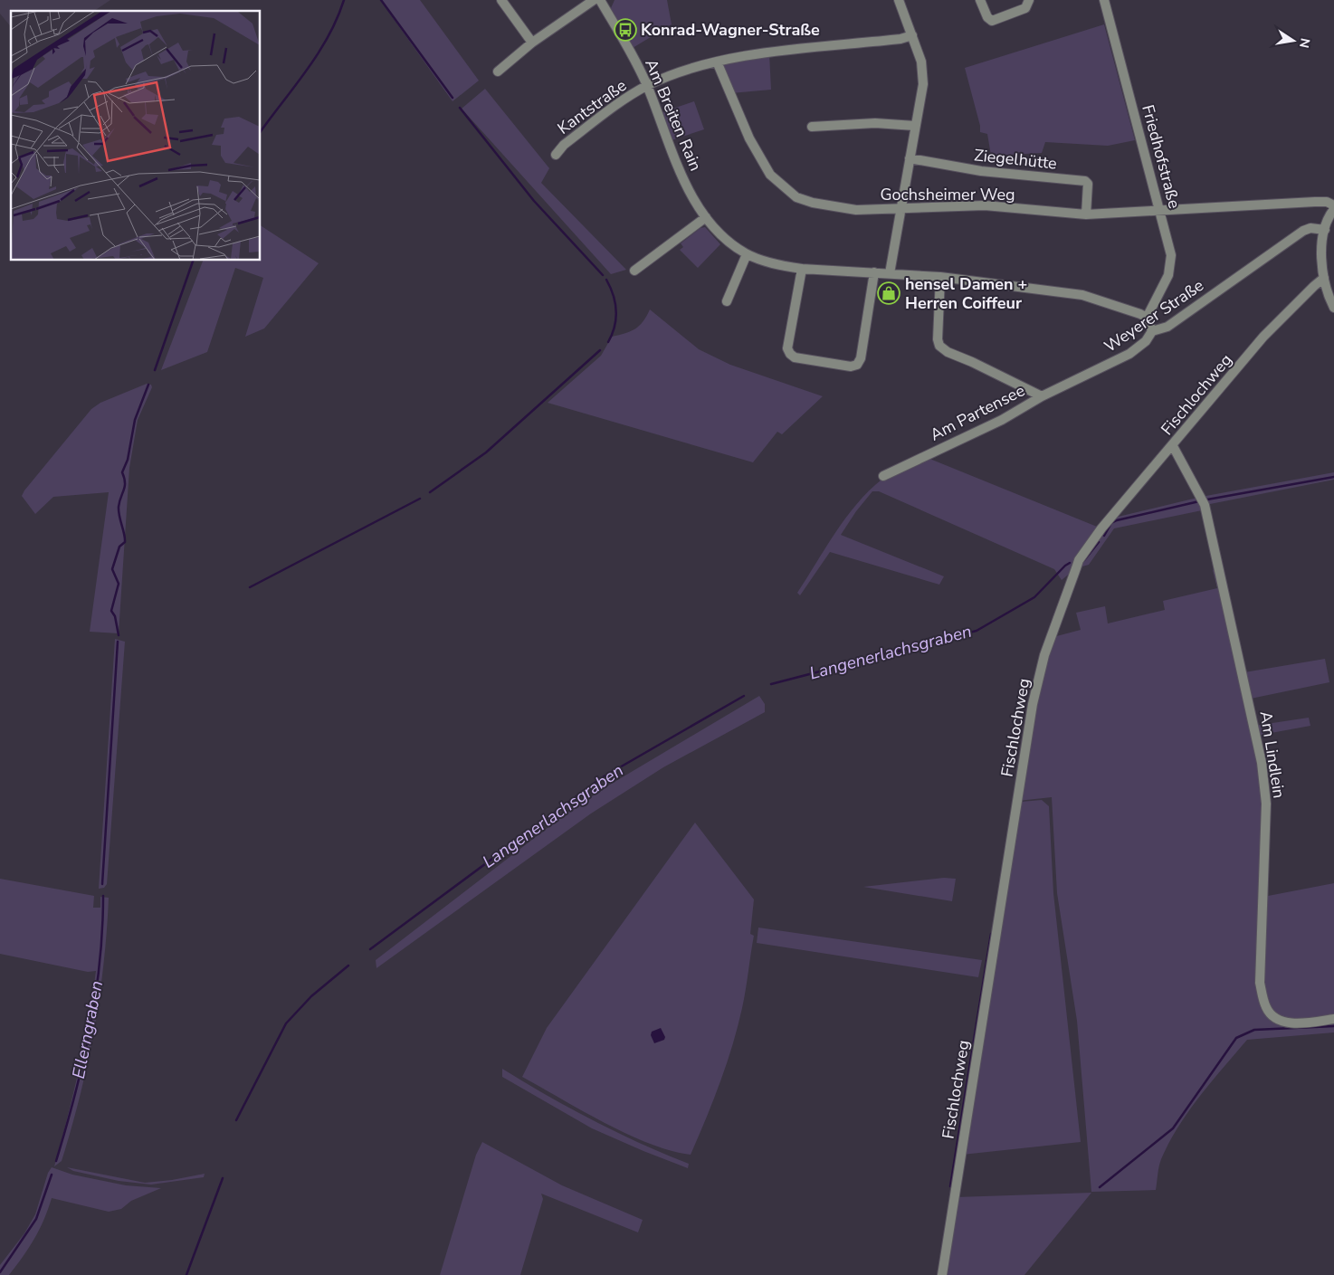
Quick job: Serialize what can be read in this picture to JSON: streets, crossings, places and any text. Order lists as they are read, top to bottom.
{
  "streets": {
    "street": [
      "Kantstraße",
      "Am Breiten Rain",
      "Friedhofstraße",
      "Ziegelhütte",
      "Gochsheimer Weg",
      "Weyerer Straße",
      "Fischlochweg",
      "Am Partensee",
      "Am Lindlein"
    ]
  },
  "crossings": [
    ["Kantstraße", "Am Breiten Rain"],
    ["Kantstraße", "Gochsheimer Weg"],
    ["Am Breiten Rain", "Friedhofstraße"],
    ["Am Breiten Rain", "Am Partensee"],
    ["Friedhofstraße", "Gochsheimer Weg"],
    ["Ziegelhütte", "Gochsheimer Weg"],
    ["Weyerer Straße", "Am Partensee"],
    ["Fischlochweg", "Am Lindlein"]
  ],
  "water": ["Langenerlachsgraben", "Ellerngraben"],
  "places": {
    "bus stop": ["Konrad-Wagner-Straße"],
    "shop": ["hensel Damen + Herren Coiffeur"]
  },
  "north": "right"
}
